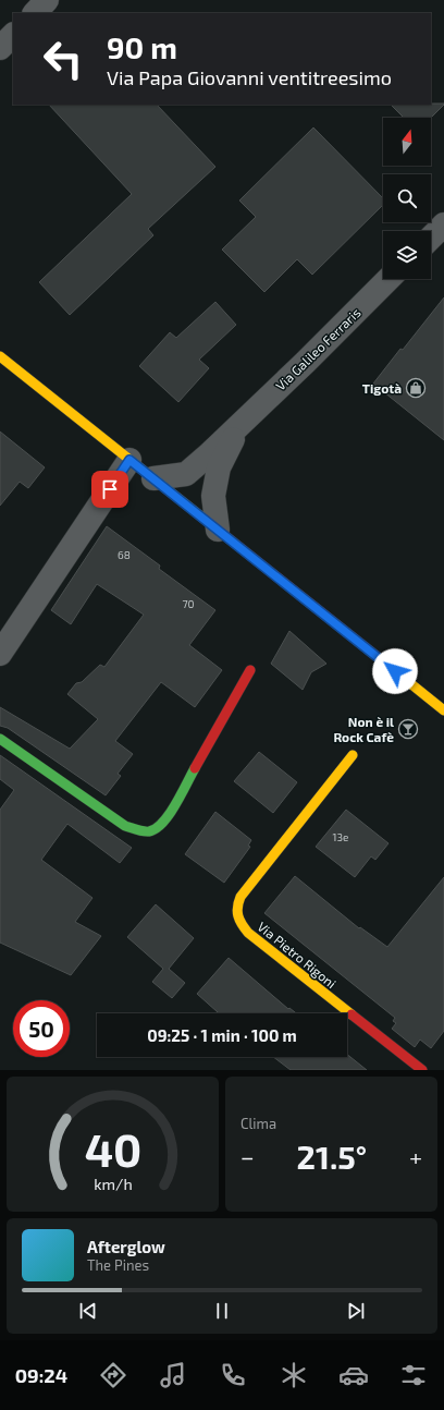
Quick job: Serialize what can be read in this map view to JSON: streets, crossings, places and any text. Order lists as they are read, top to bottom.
{
  "streets": {
    "street": ["Via Galileo Ferraris", "Via Pietro Rigoni"]
  },
  "places": {
    "shop": ["Tigotà"],
    "bar": ["Non è il Rock Cafè"]
  },
  "house_numbers": ["68", "70", "13e"],
  "north": "top",
  "page": {
    "turn": ["90 m", "Via Papa Giovanni ventitreesimo"],
    "limit": "50",
    "trip": "09:25 · 1 min · 100 m",
    "tile": "Clima",
    "heat": ["−", "21.5°", "+"],
    "song": ["Afterglow", "The Pines"],
    "tabs": "09:24",
    "gauge": ["40", "km/h"]
  }
}
